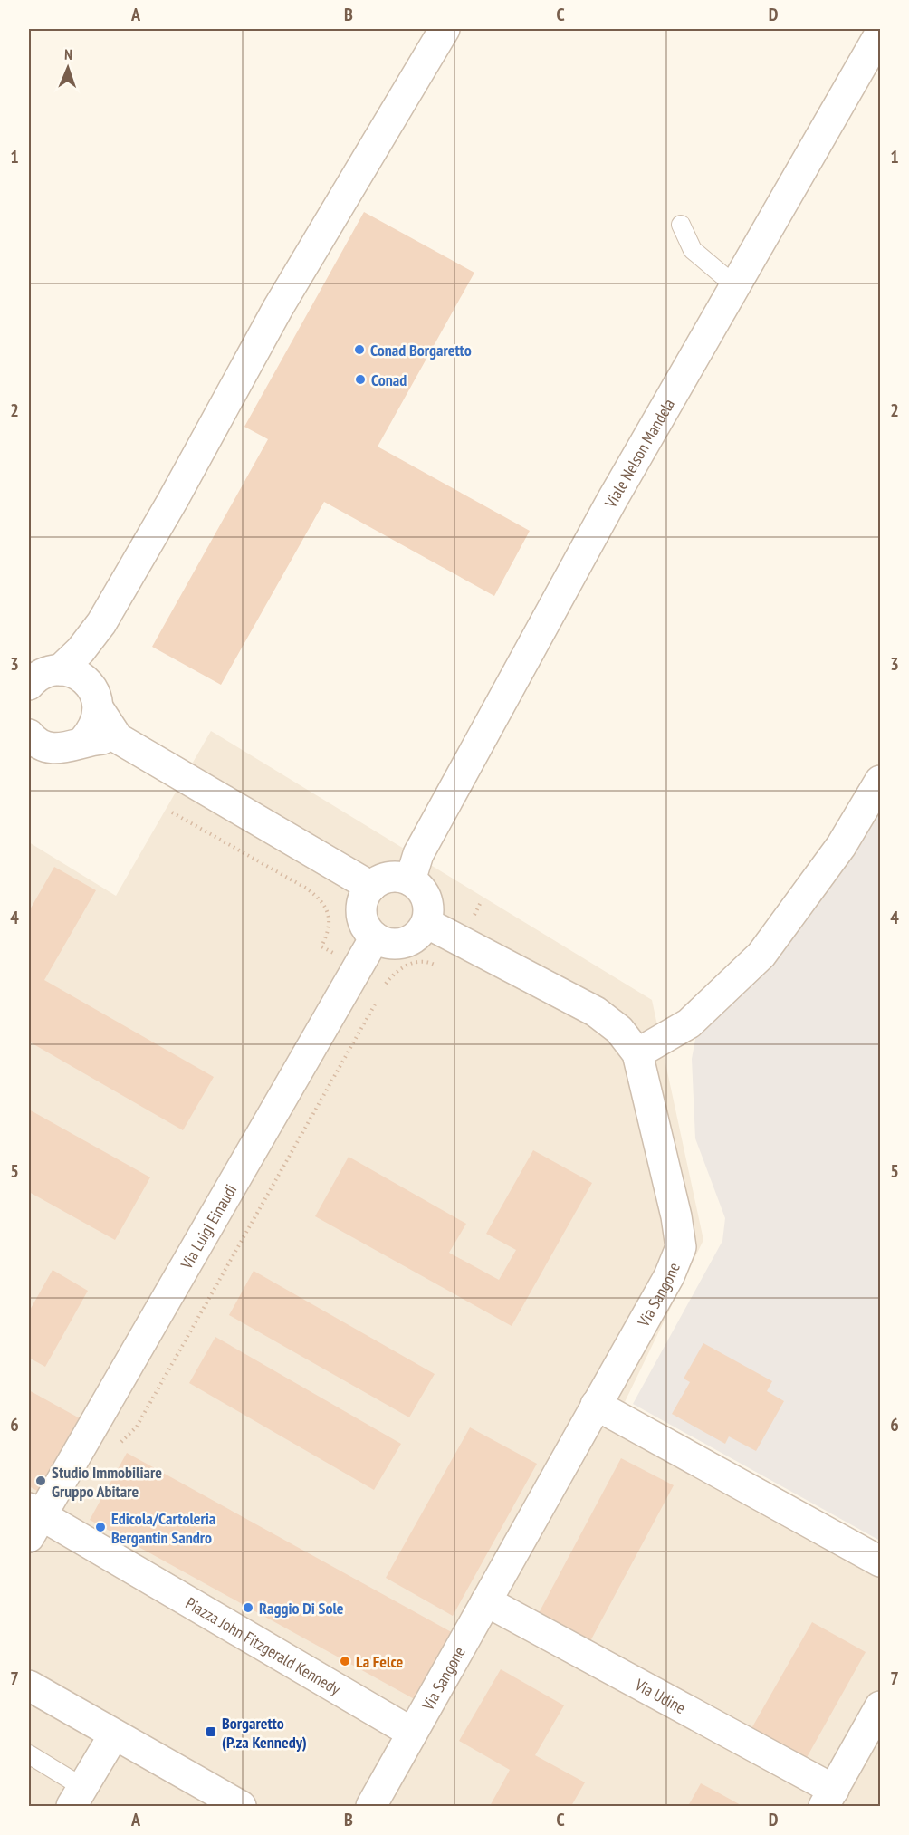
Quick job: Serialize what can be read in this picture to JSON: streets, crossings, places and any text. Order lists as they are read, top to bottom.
{
  "streets": {
    "street": [
      "Viale Nelson Mandela",
      "Via Luigi Einaudi",
      "Via Sangone",
      "Piazza John Fitzgerald Kennedy",
      "Via Udine"
    ]
  },
  "crossings": [
    ["Viale Nelson Mandela", "Via Luigi Einaudi"],
    ["Viale Nelson Mandela", "Via Sangone"],
    ["Via Luigi Einaudi", "Via Sangone"],
    ["Via Luigi Einaudi", "Piazza John Fitzgerald Kennedy"],
    ["Via Sangone", "Piazza John Fitzgerald Kennedy"],
    ["Via Sangone", "Via Udine"]
  ],
  "places": {
    "other": [
      "Conad Borgaretto",
      "Conad",
      "Studio Immobiliare Gruppo Abitare",
      "Edicola/Cartoleria Bergantin Sandro",
      "Raggio Di Sole",
      "La Felce"
    ],
    "transit": ["Borgaretto (P.za Kennedy)"]
  },
  "north": "top",
  "grid": {
    "columns": [
      "A",
      "B",
      "C",
      "D"
    ],
    "rows": [
      "1",
      "2",
      "3",
      "4",
      "5",
      "6",
      "7"
    ]
  }
}
